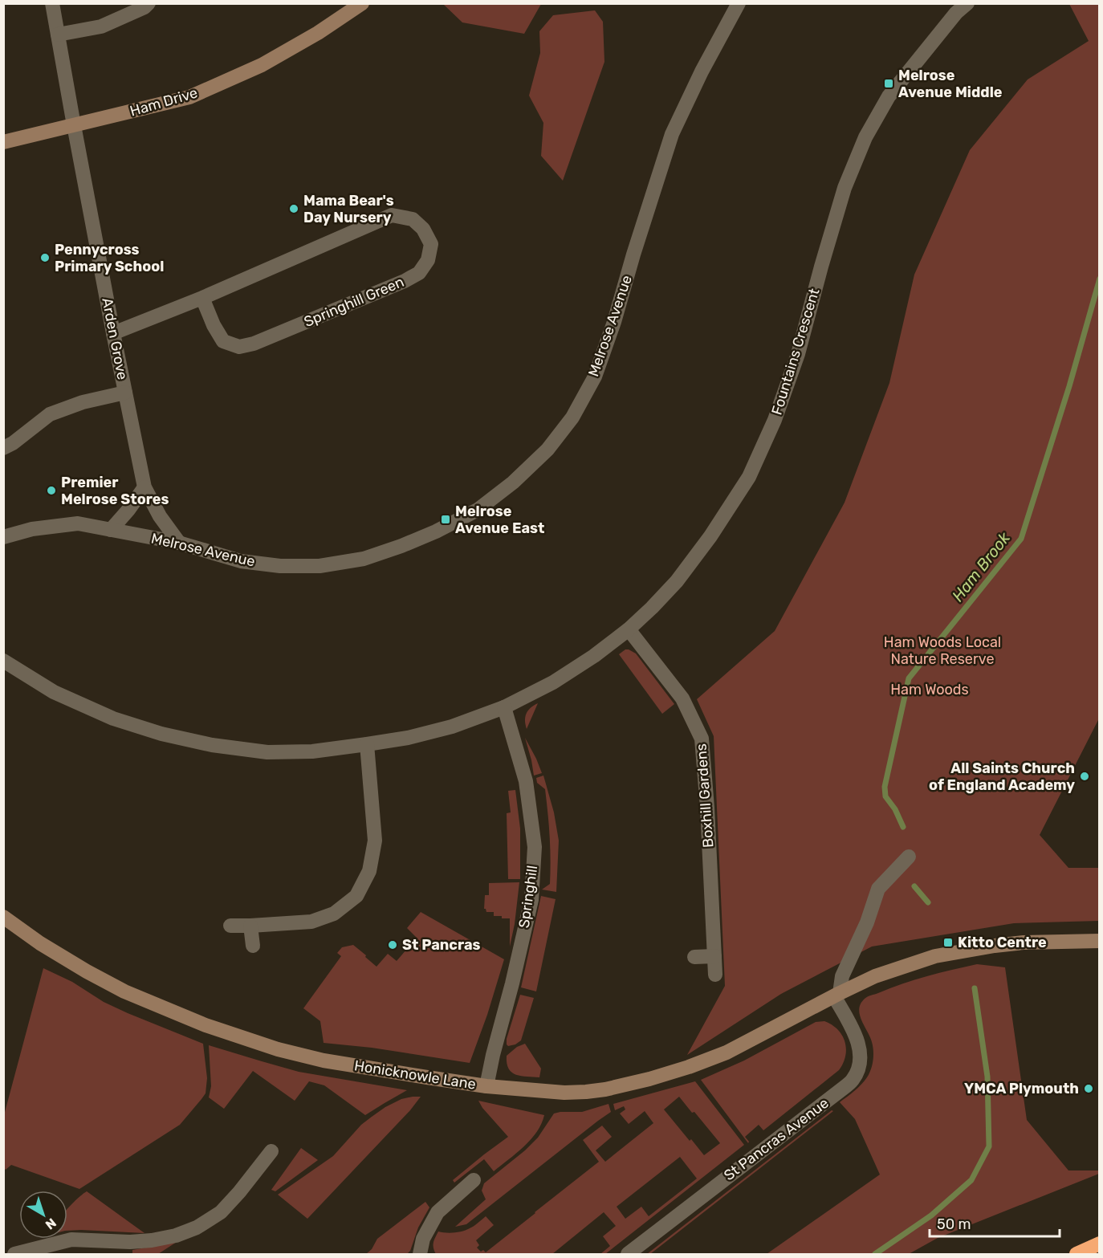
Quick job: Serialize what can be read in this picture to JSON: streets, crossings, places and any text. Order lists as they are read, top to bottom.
{
  "streets": {
    "street": [
      "Ham Drive",
      "Springhill Green",
      "Melrose Avenue",
      "Arden Grove",
      "Fountains Crescent",
      "Boxhill Gardens",
      "Springhill",
      "Honicknowle Lane",
      "St Pancras Avenue"
    ]
  },
  "crossings": [
    ["Ham Drive", "Arden Grove"],
    ["Springhill Green", "Arden Grove"],
    ["Melrose Avenue", "Arden Grove"],
    ["Fountains Crescent", "Boxhill Gardens"],
    ["Fountains Crescent", "Springhill"],
    ["Springhill", "Honicknowle Lane"],
    ["Honicknowle Lane", "St Pancras Avenue"]
  ],
  "water": ["Ham Brook"],
  "parks": ["Ham Woods Local Nature Reserve", "Ham Woods"],
  "places": {
    "transit": ["Melrose Avenue Middle", "Melrose Avenue East", "Kitto Centre"],
    "other": [
      "Mama Bear's Day Nursery",
      "Pennycross Primary School",
      "Premier Melrose Stores",
      "All Saints Church of England Academy",
      "St Pancras",
      "YMCA Plymouth"
    ]
  },
  "scale_bar": "50 m",
  "north": "bottom right"
}
